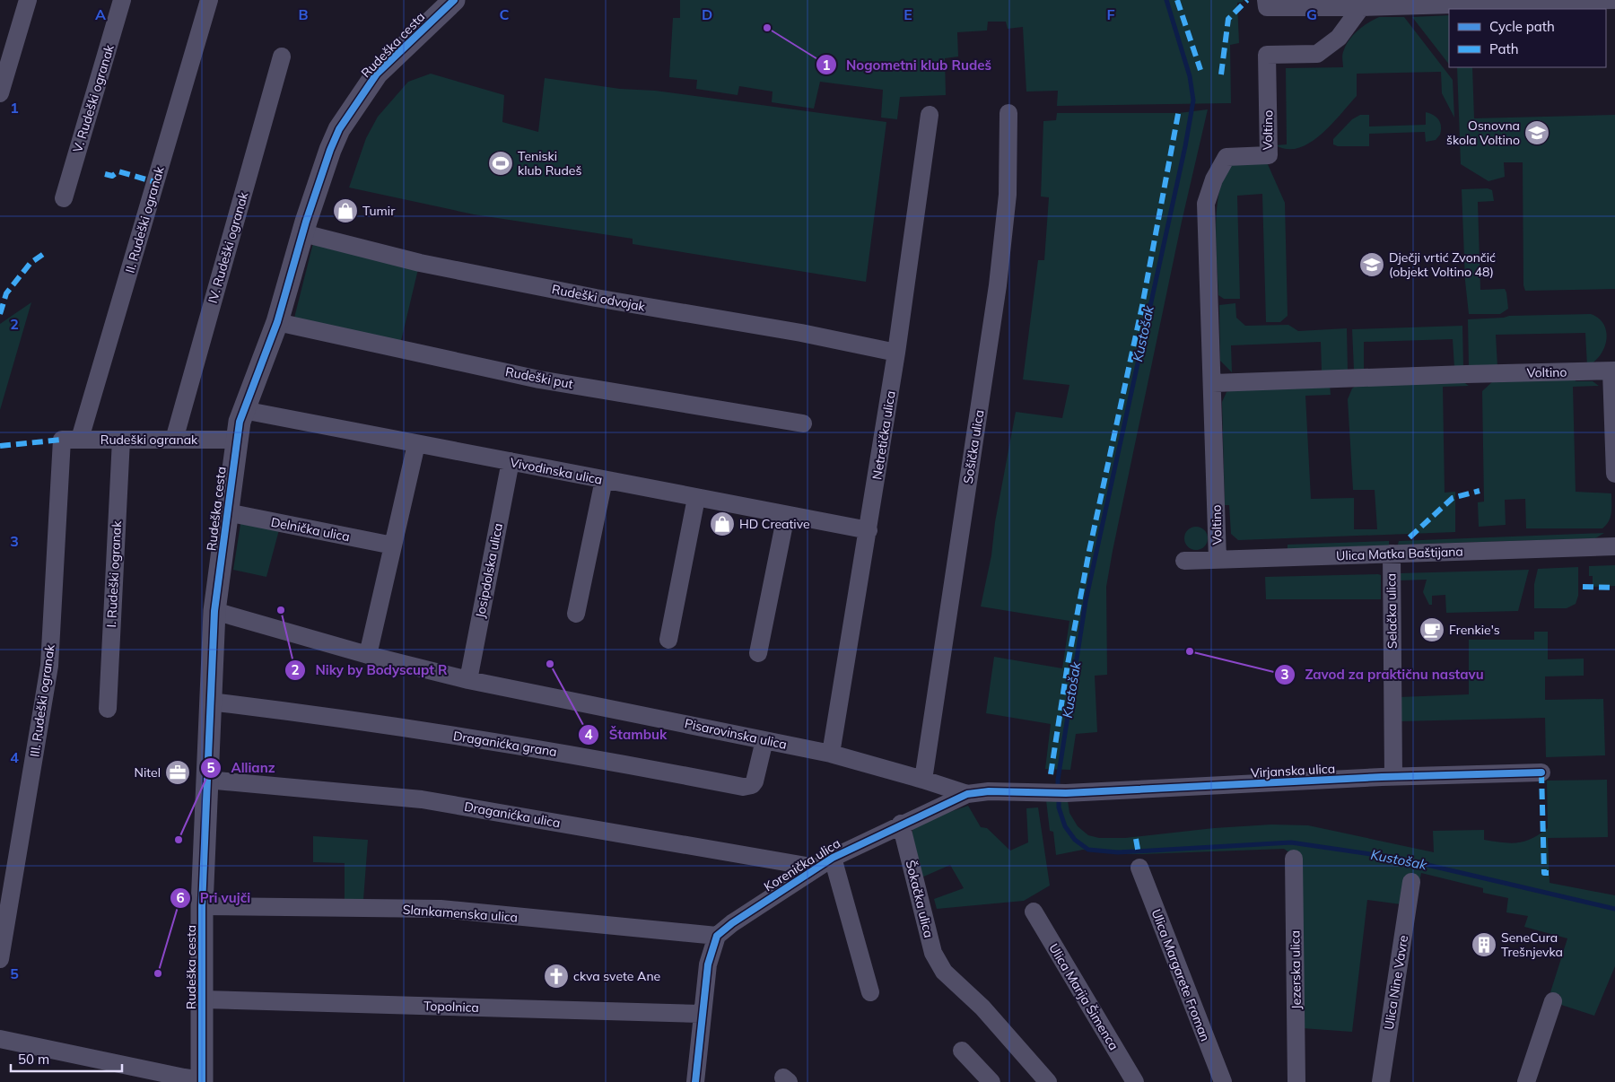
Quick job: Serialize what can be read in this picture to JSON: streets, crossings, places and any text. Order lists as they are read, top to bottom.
{
  "streets": {
    "street": [
      "Rudeška cesta",
      "V. Rudeški ogranak",
      "Voltino",
      "II. Rudeški ogranak",
      "IV. Rudeški ogranak",
      "Rudeški odvojak",
      "Rudeški put",
      "Netretička ulica",
      "Rudeški ogranak",
      "Sošička ulica",
      "Vivodinska ulica",
      "Delnička ulica",
      "Ulica Matka Baštijana",
      "Josipdolska ulica",
      "I. Rudeški ogranak",
      "Selačka ulica",
      "III. Rudeški ogranak",
      "Pisarovinska ulica",
      "Draganićka grana",
      "Virjanska ulica",
      "Draganićka ulica",
      "Korenička ulica",
      "Šokačka ulica",
      "Slankamenska ulica",
      "Jezerska ulica",
      "Ulica Margarete Froman",
      "Ulica Nine Vavre",
      "Ulica Marija Šimenca",
      "Topolnica"
    ]
  },
  "crossings": [
    ["Rudeška cesta", "Rudeški odvojak"],
    ["Rudeška cesta", "Rudeški put"],
    ["Rudeška cesta", "Rudeški ogranak"],
    ["Rudeška cesta", "Vivodinska ulica"],
    ["Rudeška cesta", "Delnička ulica"],
    ["Rudeška cesta", "Pisarovinska ulica"],
    ["Rudeška cesta", "Draganićka grana"],
    ["Rudeška cesta", "Draganićka ulica"],
    ["Rudeška cesta", "Slankamenska ulica"],
    ["Rudeška cesta", "Topolnica"],
    ["Voltino", "Ulica Matka Baštijana"],
    ["II. Rudeški ogranak", "Rudeški ogranak"],
    ["IV. Rudeški ogranak", "Rudeški ogranak"],
    ["Rudeški odvojak", "Netretička ulica"],
    ["Netretička ulica", "Vivodinska ulica"],
    ["Netretička ulica", "Pisarovinska ulica"],
    ["Rudeški ogranak", "I. Rudeški ogranak"],
    ["Rudeški ogranak", "III. Rudeški ogranak"],
    ["Sošička ulica", "Pisarovinska ulica"],
    ["Vivodinska ulica", "Josipdolska ulica"],
    ["Ulica Matka Baštijana", "Selačka ulica"],
    ["Josipdolska ulica", "Pisarovinska ulica"],
    ["Selačka ulica", "Virjanska ulica"],
    ["Pisarovinska ulica", "Draganićka grana"],
    ["Pisarovinska ulica", "Korenička ulica"],
    ["Virjanska ulica", "Korenička ulica"],
    ["Draganićka ulica", "Korenička ulica"],
    ["Korenička ulica", "Šokačka ulica"],
    ["Korenička ulica", "Slankamenska ulica"]
  ],
  "water": ["Kustošak"],
  "places": {
    "other": [
      "Nogometni klub Rudeš",
      "Niky by Bodyscupt R",
      "Zavod za praktičnu nastavu",
      "Štambuk",
      "Allianz",
      "Pri vujči"
    ],
    "school or university": ["Osnovna škola Voltino", "Dječji vrtić Zvončić (objekt Voltino 48)"],
    "sports": ["Teniski klub Rudeš"],
    "shop": ["Tumir", "HD Creative"],
    "cafe": ["Frenkie's"],
    "office": ["Nitel"],
    "building": ["SeneCura Trešnjevka"],
    "church": ["ckva svete Ane"]
  },
  "legend": ["Cycle path", "Path"],
  "scale_bar": "50 m",
  "grid": {
    "columns": [
      "A",
      "B",
      "C",
      "D",
      "E",
      "F",
      "G"
    ],
    "rows": [
      "1",
      "2",
      "3",
      "4",
      "5"
    ]
  }
}
